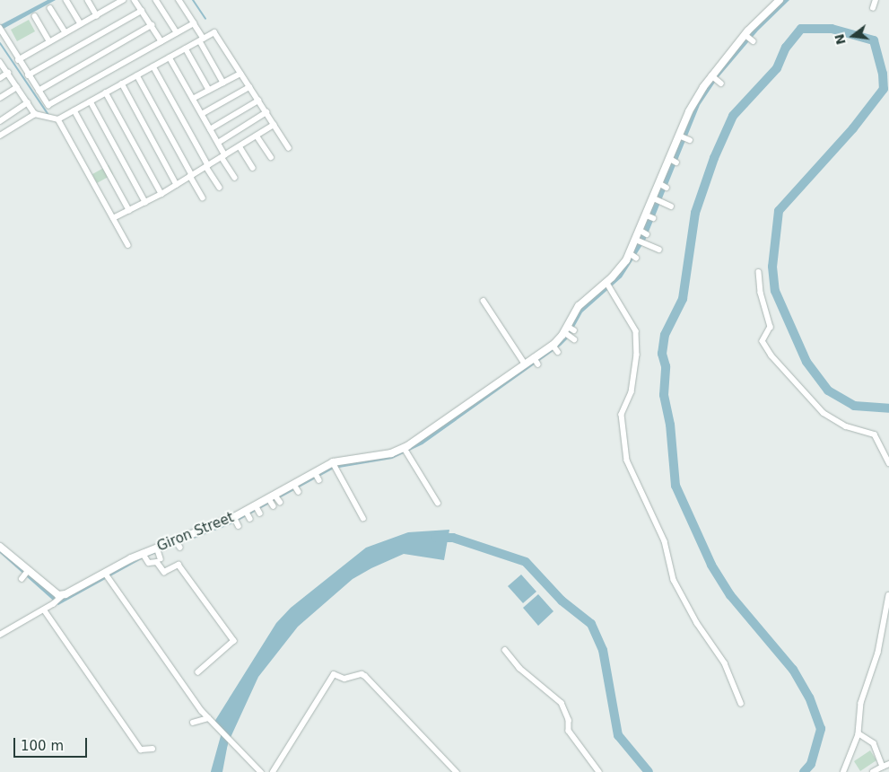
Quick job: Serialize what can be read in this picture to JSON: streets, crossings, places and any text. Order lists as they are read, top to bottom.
{
  "streets": {
    "street": ["Giron Street"]
  },
  "scale_bar": "100 m",
  "north": "left"
}
